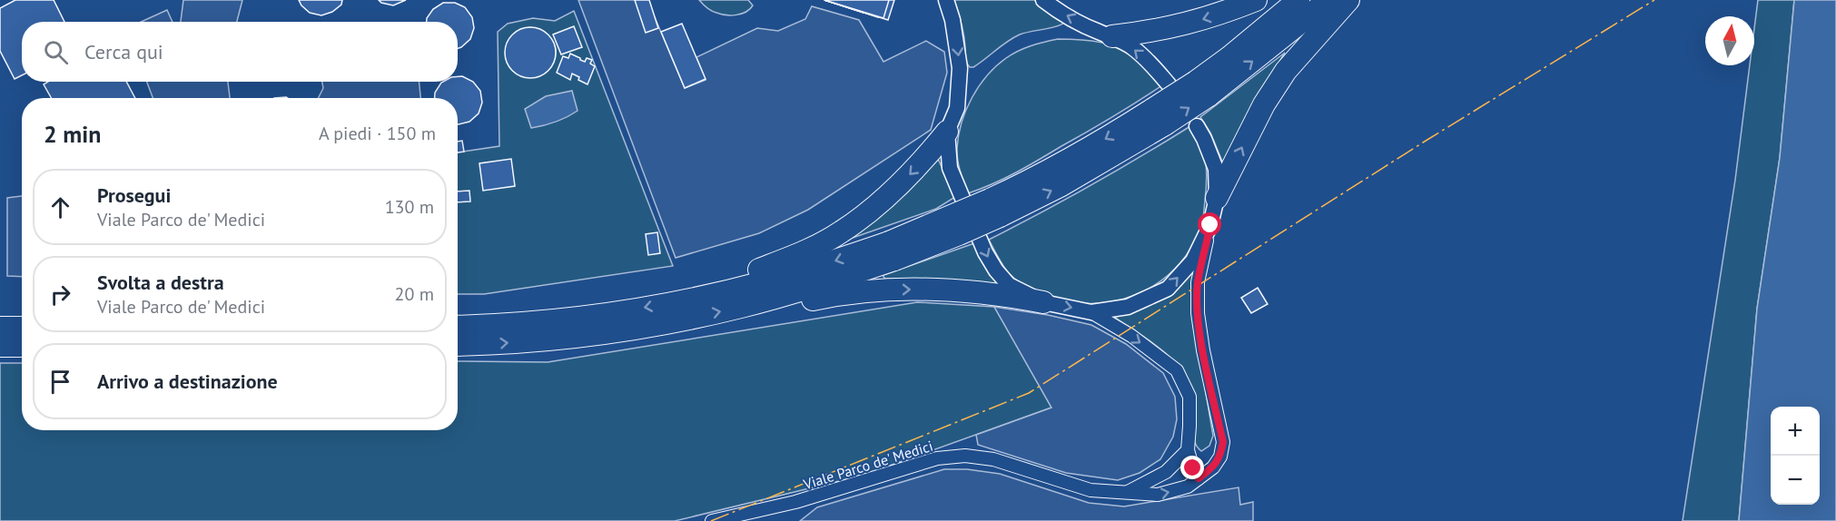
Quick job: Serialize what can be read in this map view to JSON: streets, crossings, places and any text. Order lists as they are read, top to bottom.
{
  "streets": {
    "street": ["Viale Parco de' Medici"]
  },
  "north": "top",
  "page": {
    "search": "Cerca qui",
    "heading": ["2 min", "A piedi · 150 m"],
    "list": [
      ["Prosegui", "Viale Parco de' Medici", "130 m"],
      ["Svolta a destra", "Viale Parco de' Medici", "20 m"],
      "Arrivo a destinazione"
    ],
    "map_buttons": ["+", "−"]
  }
}
